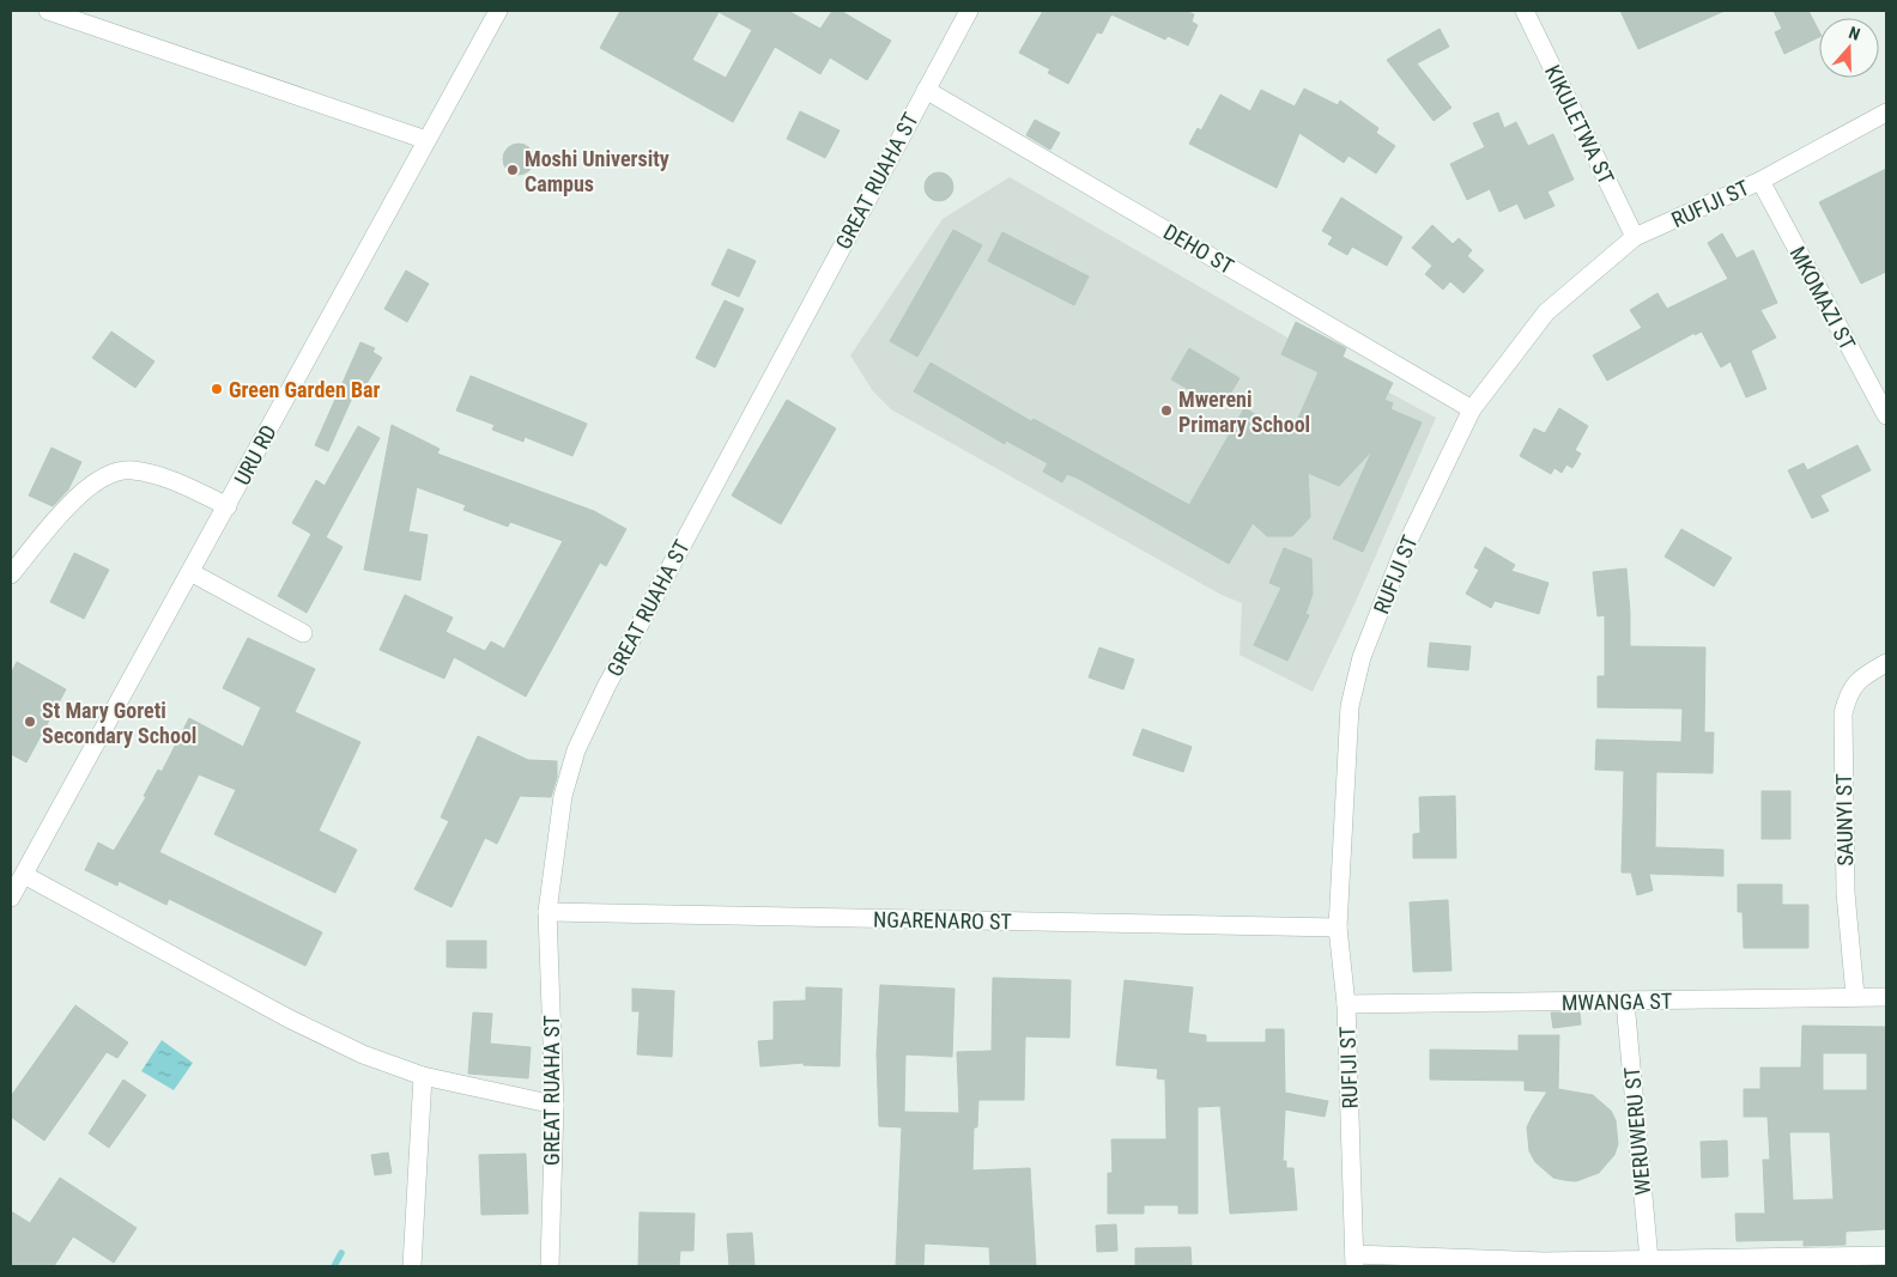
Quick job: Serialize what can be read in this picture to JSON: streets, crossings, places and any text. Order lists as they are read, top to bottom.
{
  "streets": {
    "street": [
      "KIKULETWA ST",
      "GREAT RUAHA ST",
      "RUFIJI ST",
      "DEHO ST",
      "MKOMAZI ST",
      "URU RD",
      "SAUNYI ST",
      "NGARENARO ST",
      "MWANGA ST",
      "WERUWERU ST"
    ]
  },
  "crossings": [
    ["KIKULETWA ST", "RUFIJI ST"],
    ["GREAT RUAHA ST", "DEHO ST"],
    ["GREAT RUAHA ST", "NGARENARO ST"],
    ["RUFIJI ST", "DEHO ST"],
    ["RUFIJI ST", "MKOMAZI ST"],
    ["RUFIJI ST", "NGARENARO ST"],
    ["RUFIJI ST", "MWANGA ST"],
    ["SAUNYI ST", "MWANGA ST"],
    ["MWANGA ST", "WERUWERU ST"]
  ],
  "places": [
    "Moshi University Campus",
    "Green Garden Bar",
    "Mwereni Primary School",
    "St Mary Goreti Secondary School"
  ],
  "north": "top"
}
